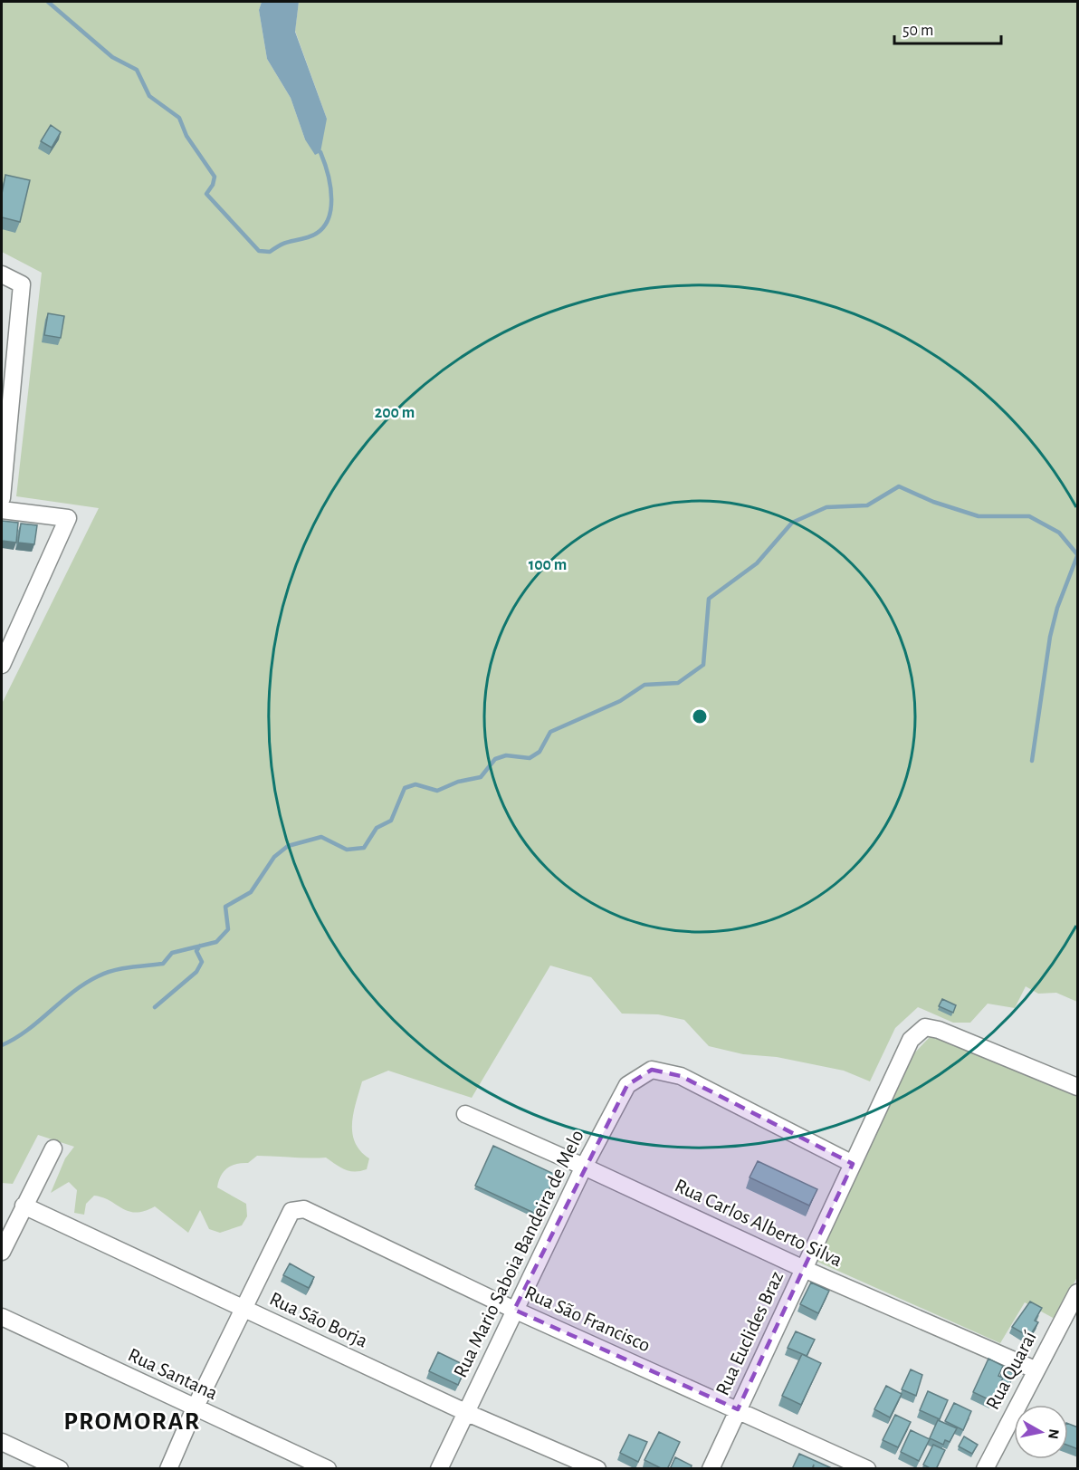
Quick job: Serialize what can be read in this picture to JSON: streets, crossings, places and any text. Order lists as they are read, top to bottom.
{
  "streets": {
    "street": [
      "Rua Carlos Alberto Silva",
      "Rua Mario Saboia Bandeira de Melo",
      "Rua São Francisco",
      "Rua São Borja",
      "Rua Euclides Braz",
      "Rua Quaraí",
      "Rua Santana"
    ]
  },
  "crossings": [
    ["Rua Carlos Alberto Silva", "Rua Mario Saboia Bandeira de Melo"],
    ["Rua Carlos Alberto Silva", "Rua Euclides Braz"],
    ["Rua Carlos Alberto Silva", "Rua Quaraí"],
    ["Rua Mario Saboia Bandeira de Melo", "Rua São Francisco"],
    ["Rua Mario Saboia Bandeira de Melo", "Rua São Borja"],
    ["Rua Mario Saboia Bandeira de Melo", "Rua Euclides Braz"],
    ["Rua São Francisco", "Rua São Borja"],
    ["Rua São Francisco", "Rua Euclides Braz"]
  ],
  "districts": ["PROMORAR"],
  "scale_bar": "50 m",
  "north": "right",
  "rings": ["200 m", "100 m"]
}
